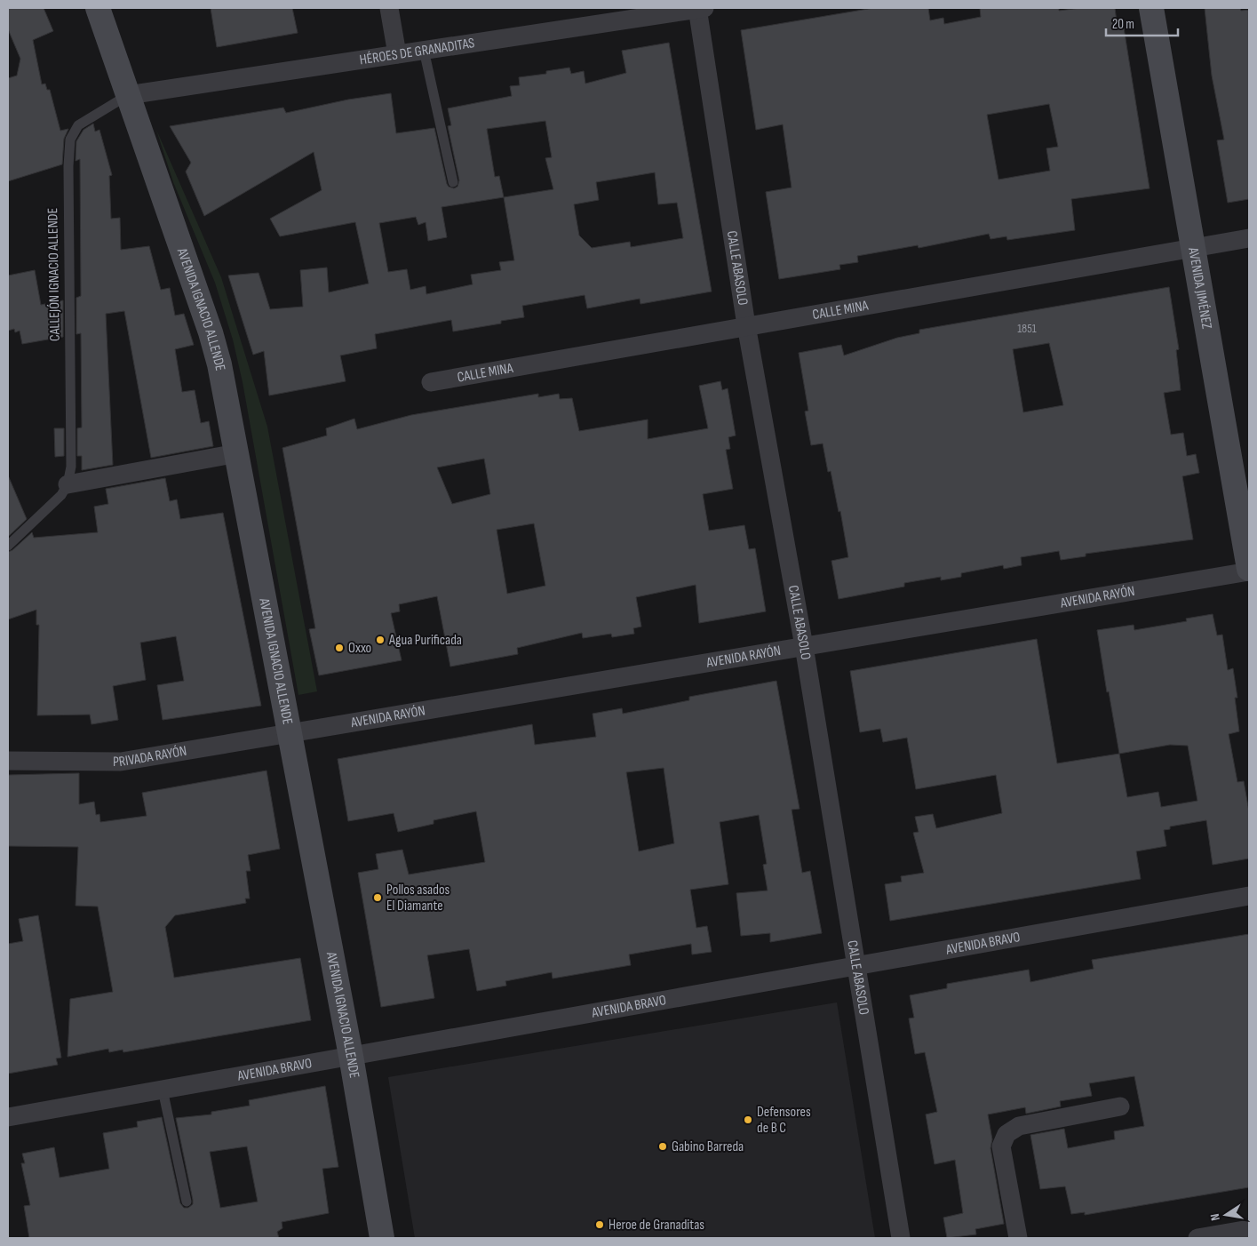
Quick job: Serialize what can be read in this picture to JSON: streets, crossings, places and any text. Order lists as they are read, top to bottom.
{
  "streets": {
    "main road": ["AVENIDA JIMÉNEZ", "AVENIDA IGNACIO ALLENDE"],
    "street": [
      "HÉROES DE GRANADITAS",
      "CALLE ABASOLO",
      "CALLE MINA",
      "AVENIDA RAYÓN",
      "PRIVADA RAYÓN",
      "AVENIDA BRAVO"
    ],
    "lane": ["CALLEJÓN IGNACIO ALLENDE"]
  },
  "crossings": [
    ["HÉROES DE GRANADITAS", "CALLE ABASOLO"],
    ["HÉROES DE GRANADITAS", "CALLEJÓN IGNACIO ALLENDE"],
    ["HÉROES DE GRANADITAS", "AVENIDA IGNACIO ALLENDE"],
    ["CALLE ABASOLO", "CALLE MINA"],
    ["CALLE ABASOLO", "AVENIDA RAYÓN"],
    ["CALLE ABASOLO", "AVENIDA BRAVO"],
    ["CALLEJÓN IGNACIO ALLENDE", "AVENIDA IGNACIO ALLENDE"],
    ["AVENIDA JIMÉNEZ", "CALLE MINA"],
    ["AVENIDA JIMÉNEZ", "AVENIDA RAYÓN"],
    ["AVENIDA IGNACIO ALLENDE", "AVENIDA RAYÓN"],
    ["AVENIDA IGNACIO ALLENDE", "PRIVADA RAYÓN"],
    ["AVENIDA IGNACIO ALLENDE", "AVENIDA BRAVO"],
    ["AVENIDA RAYÓN", "PRIVADA RAYÓN"]
  ],
  "places": [
    "Agua Purificada",
    "Oxxo",
    "Pollos asados El Diamante",
    "Defensores de B C",
    "Gabino Barreda",
    "Heroe de Granaditas"
  ],
  "house_numbers": ["1851"],
  "scale_bar": "20 m",
  "north": "left"
}
